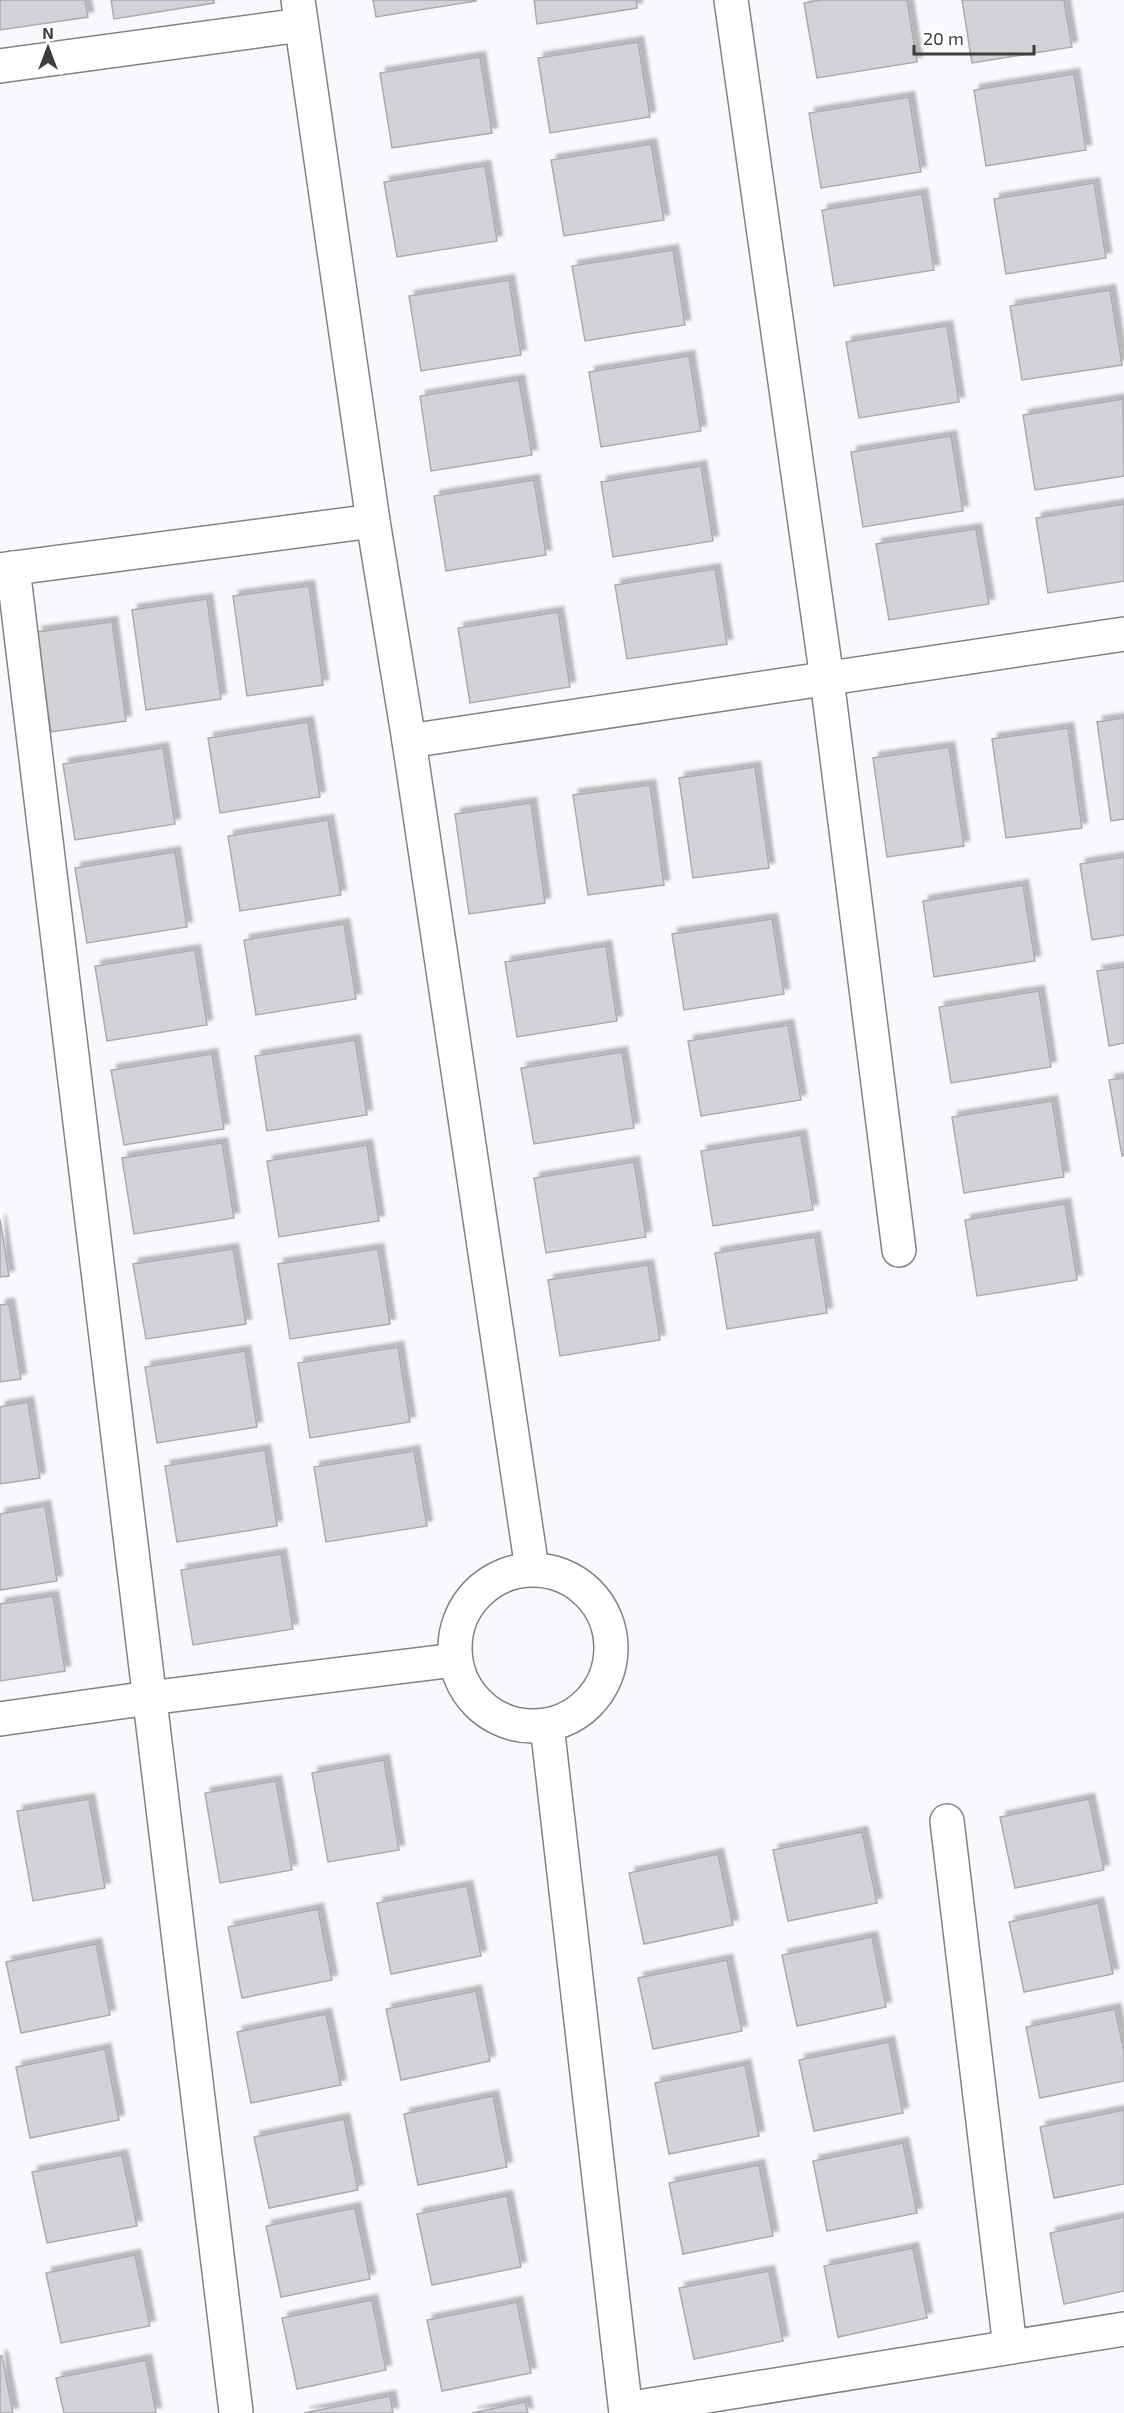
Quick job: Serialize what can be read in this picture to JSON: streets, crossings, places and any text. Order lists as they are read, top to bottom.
{
  "scale_bar": "20 m",
  "north": "top"
}
